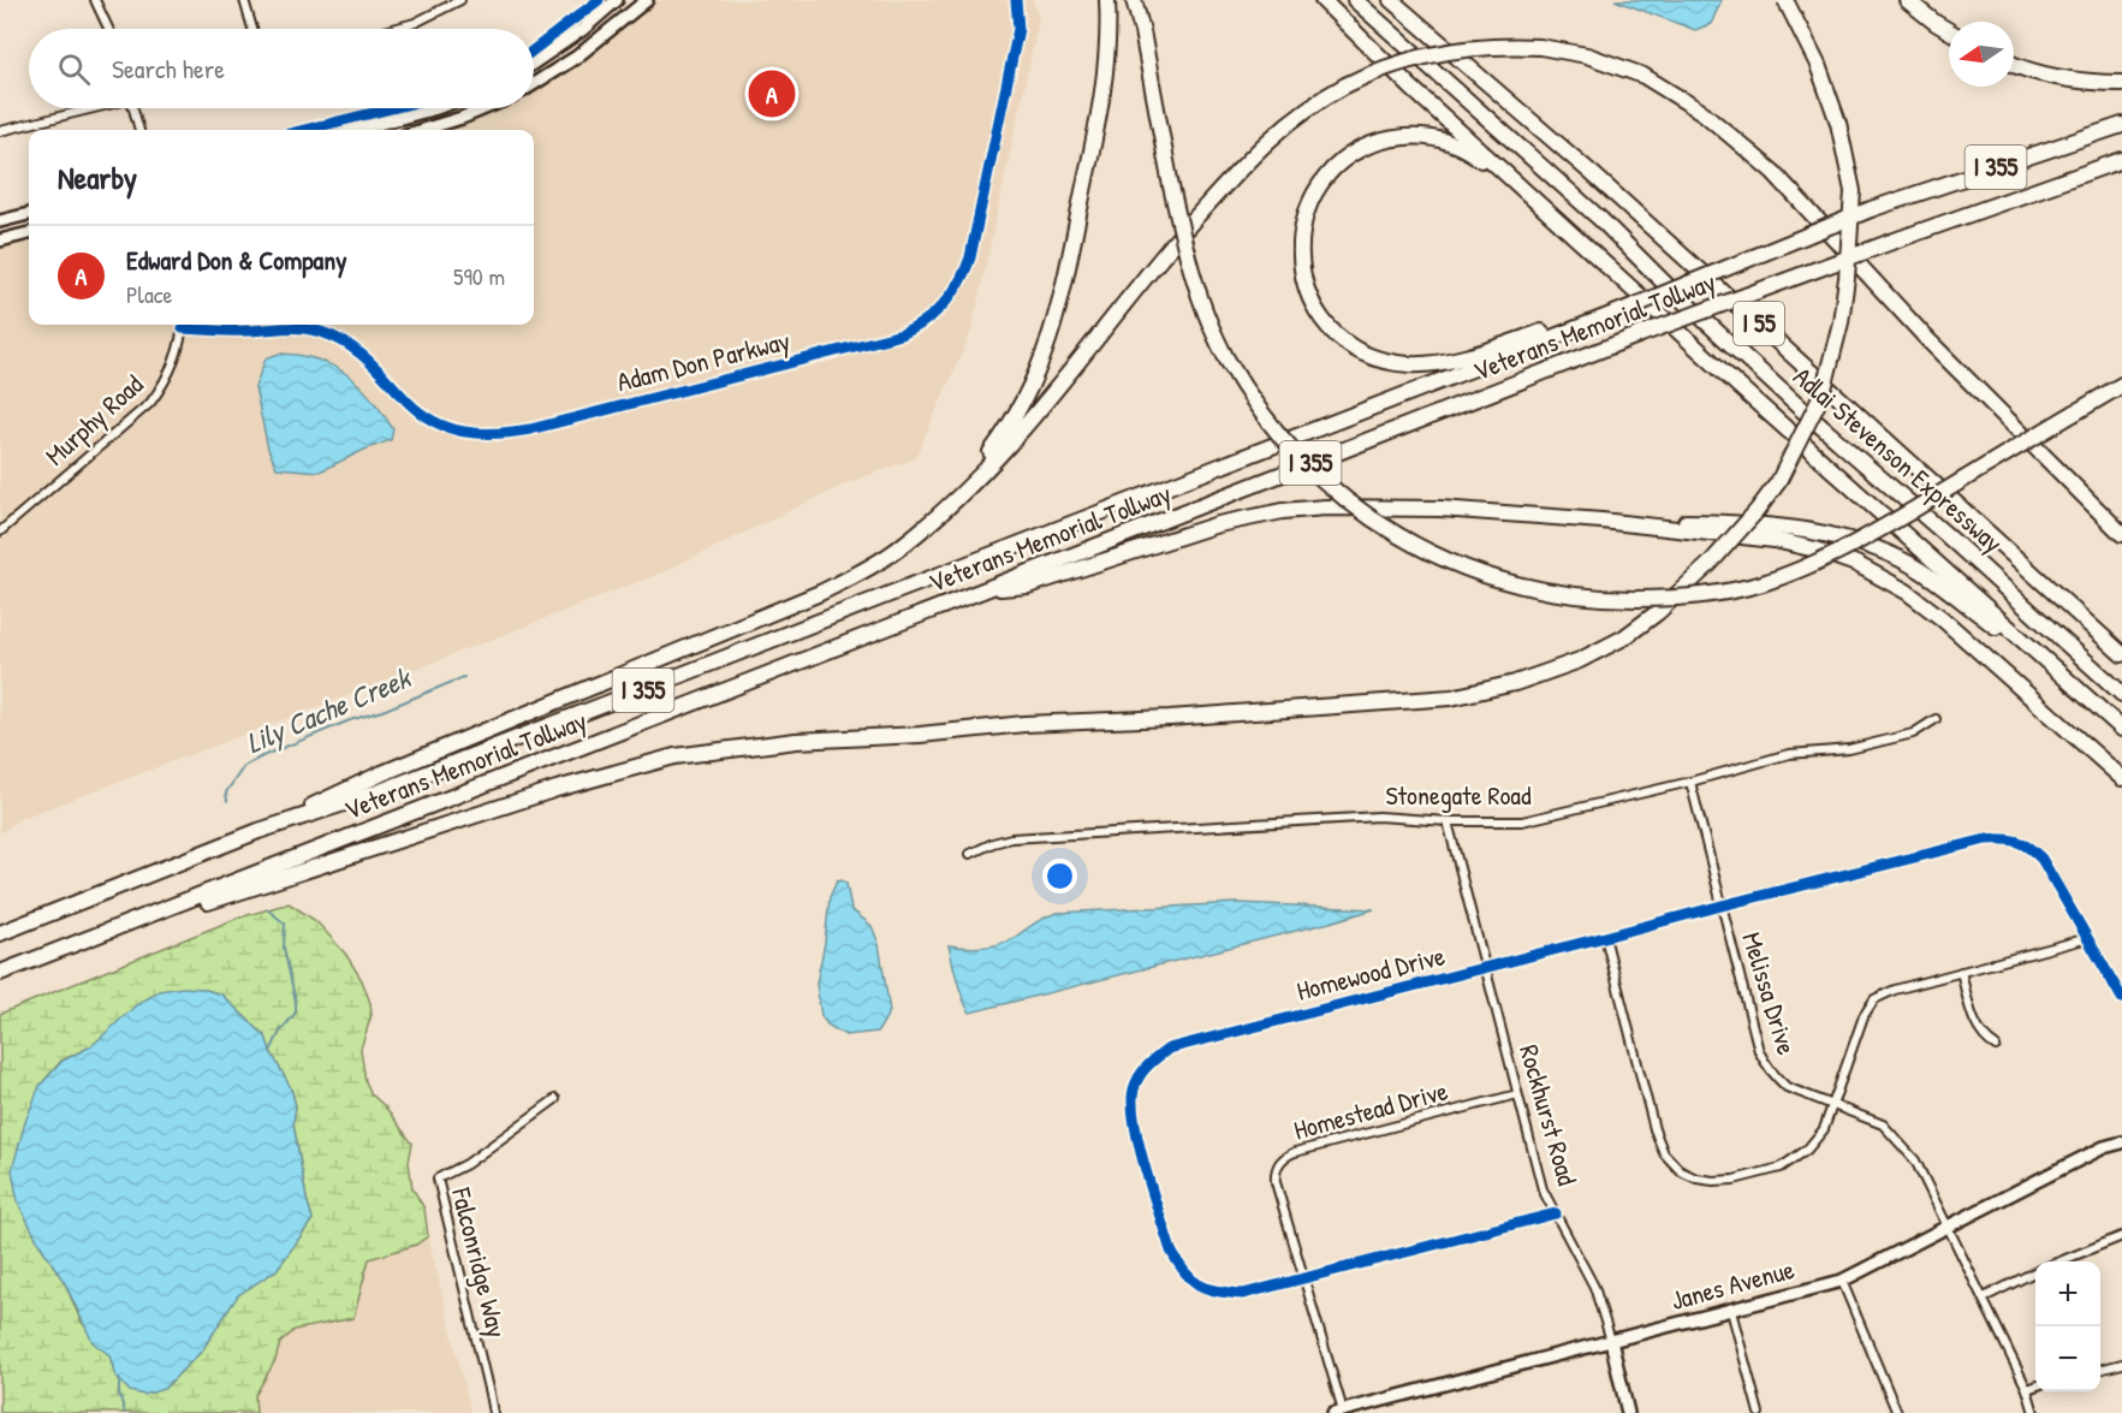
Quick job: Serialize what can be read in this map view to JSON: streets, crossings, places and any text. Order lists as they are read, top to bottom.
{
  "streets": {
    "highway": [
      "I 355",
      "I 55",
      "Veterans Memorial Tollway",
      "Adlai Stevenson Expressway"
    ],
    "street": [
      "Adam Don Parkway",
      "Murphy Road",
      "Stonegate Road",
      "Homewood Drive",
      "Melissa Drive",
      "Homestead Drive",
      "Rockhurst Road",
      "Falconridge Way",
      "Janes Avenue"
    ]
  },
  "crossings": [
    ["Stonegate Road", "Melissa Drive"],
    ["Stonegate Road", "Rockhurst Road"],
    ["Homewood Drive", "Melissa Drive"],
    ["Homewood Drive", "Homestead Drive"],
    ["Homewood Drive", "Rockhurst Road"],
    ["Melissa Drive", "Janes Avenue"],
    ["Homestead Drive", "Rockhurst Road"],
    ["Homestead Drive", "Janes Avenue"],
    ["Rockhurst Road", "Janes Avenue"]
  ],
  "water": ["Lily Cache Creek"],
  "north": "left",
  "page": {
    "search": "Search here",
    "pins": "A",
    "heading": "Nearby",
    "list": [
      {
        "mark": "A",
        "name": "Edward Don & Company",
        "note": "Place",
        "value": "590 m"
      }
    ],
    "map_buttons": ["+", "−"]
  }
}
